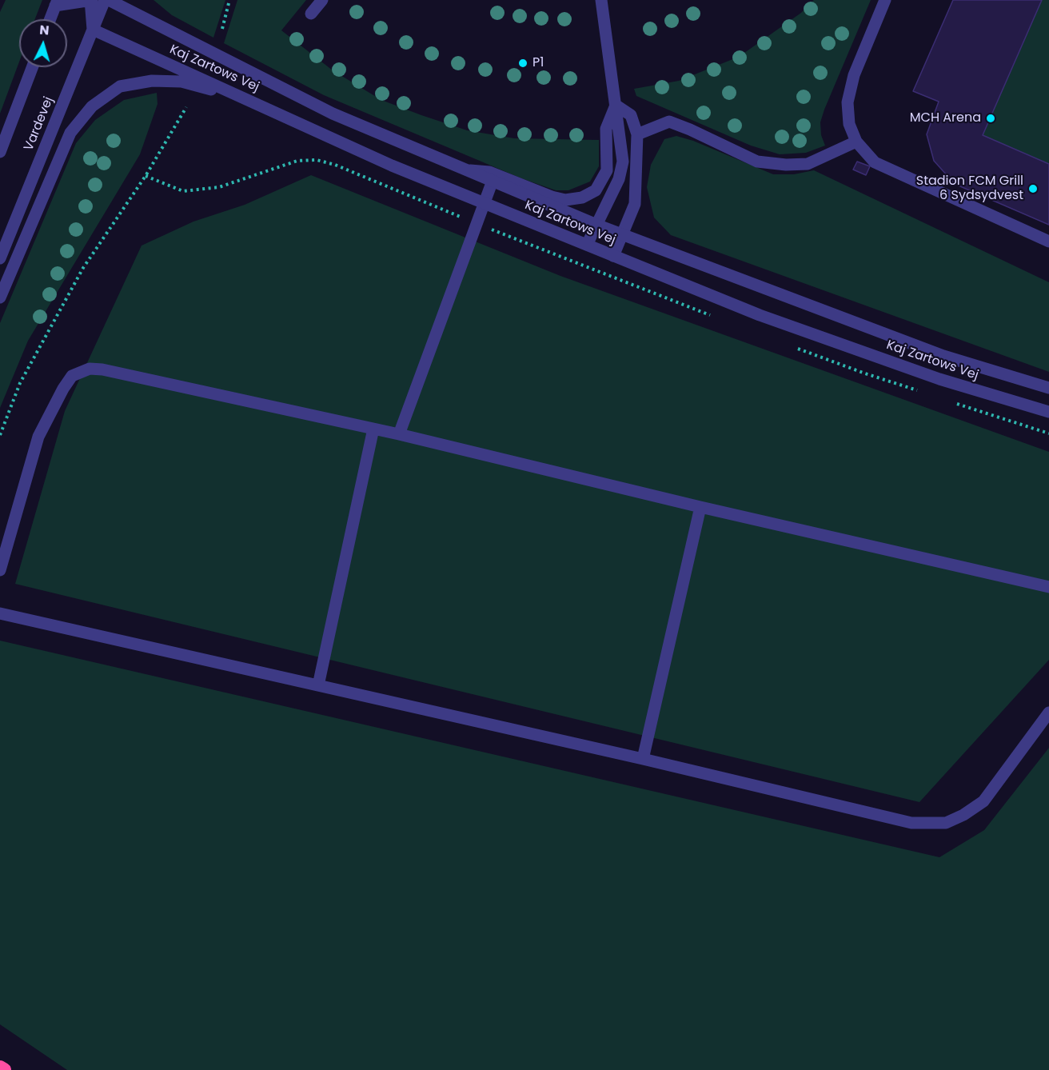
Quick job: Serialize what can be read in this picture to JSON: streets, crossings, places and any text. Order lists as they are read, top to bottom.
{
  "streets": {
    "street": ["Kaj Zartows Vej", "Vardevej"]
  },
  "crossings": [
    ["Kaj Zartows Vej", "Vardevej"]
  ],
  "places": ["P1", "MCH Arena", "Stadion FCM Grill 6 Sydsydvest"],
  "north": "top"
}
